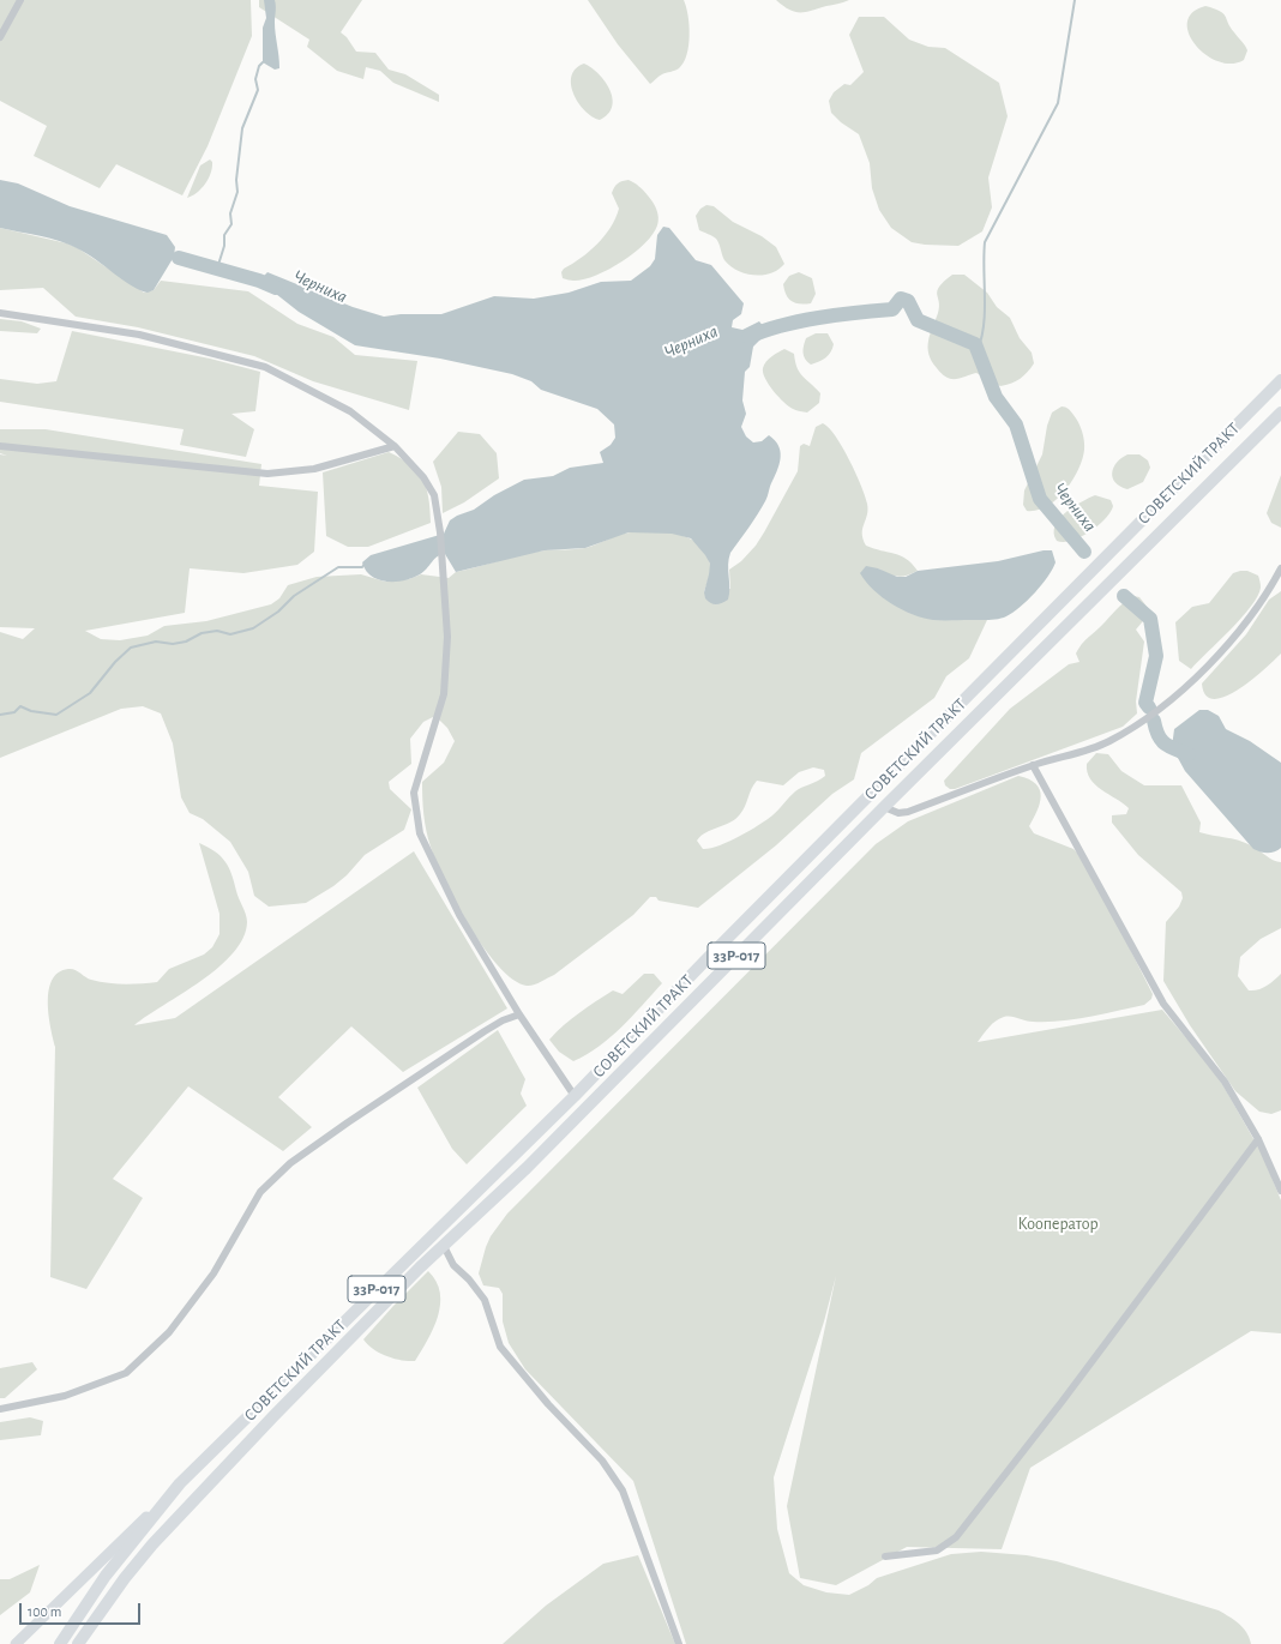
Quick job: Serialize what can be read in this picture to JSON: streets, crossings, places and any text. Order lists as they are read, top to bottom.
{
  "streets": {
    "highway": ["СОВЕТСКИЙ ТРАКТ", "33Р-017"]
  },
  "crossings": [
    ["СОВЕТСКИЙ ТРАКТ", "33Р-017"]
  ],
  "water": ["Черниха"],
  "parks": ["Кооператор"],
  "scale_bar": "100 m"
}
